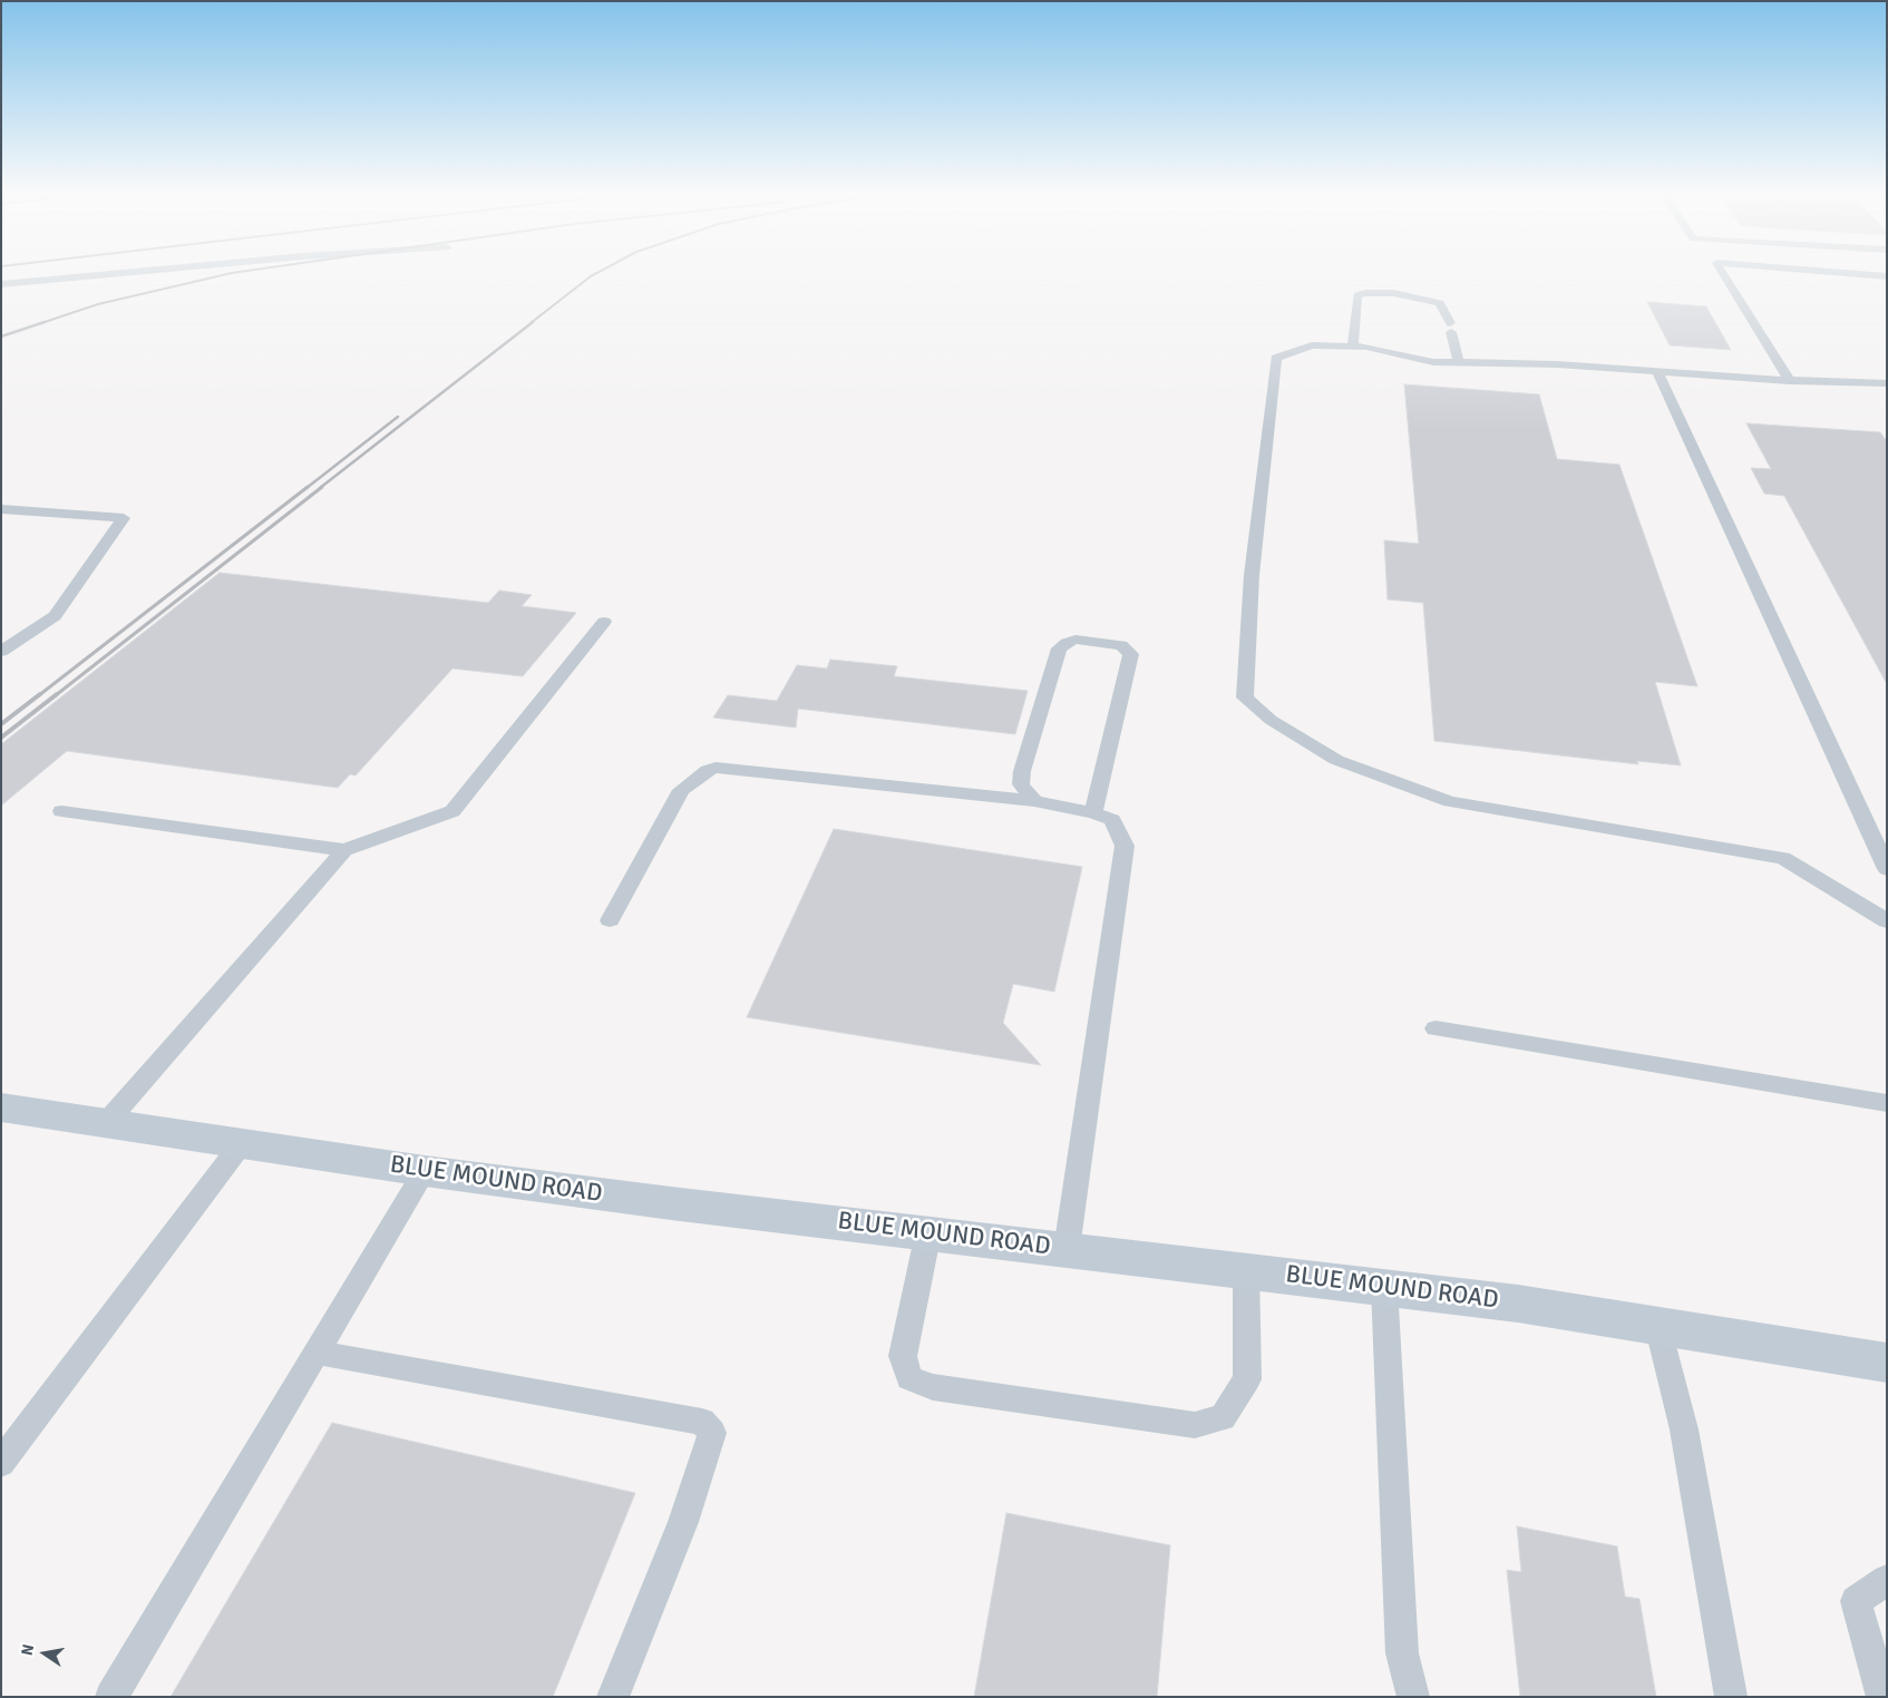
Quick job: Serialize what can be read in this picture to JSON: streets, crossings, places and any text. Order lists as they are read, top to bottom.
{
  "streets": {
    "main road": ["BLUE MOUND ROAD"]
  },
  "north": "left"
}
